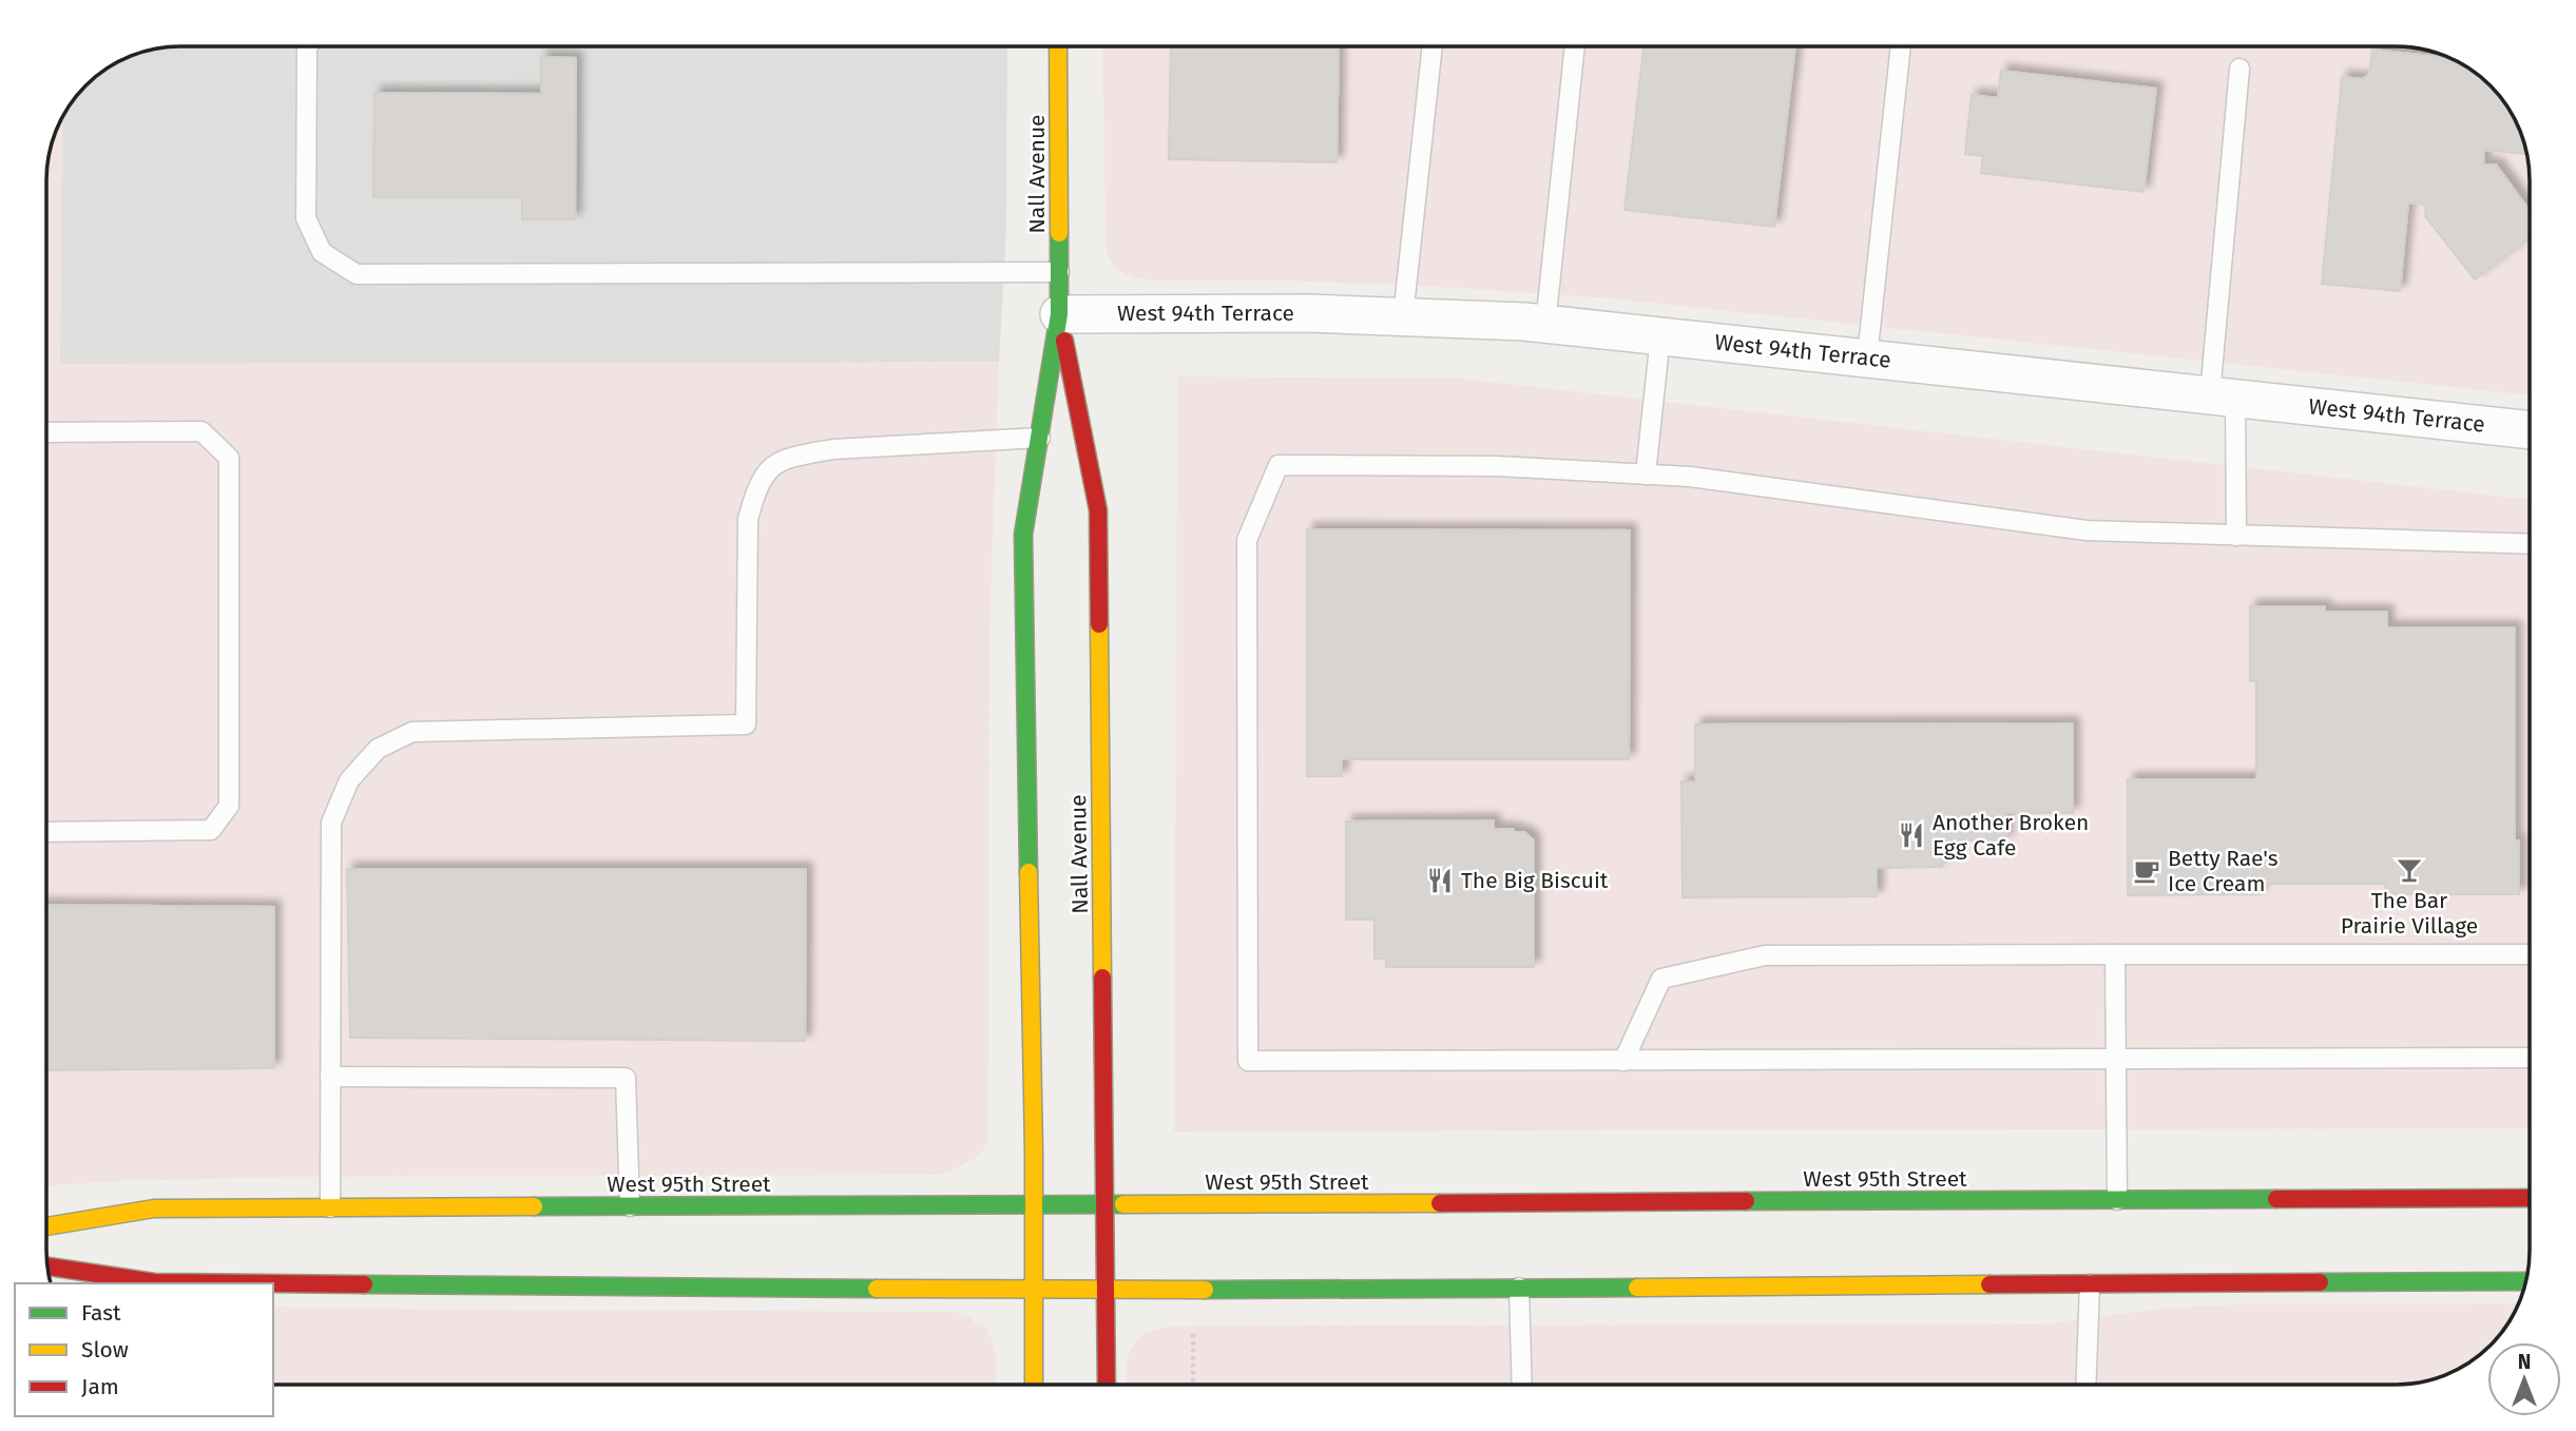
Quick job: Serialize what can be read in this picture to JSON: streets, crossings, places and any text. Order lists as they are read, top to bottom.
{
  "streets": {
    "main road": ["Nall Avenue", "West 95th Street"],
    "street": ["West 94th Terrace"]
  },
  "crossings": [
    ["Nall Avenue", "West 94th Terrace"],
    ["Nall Avenue", "West 95th Street"]
  ],
  "places": {
    "restaurant": ["Another Broken Egg Cafe", "The Big Biscuit"],
    "bar": ["The Bar Prairie Village"],
    "cafe": ["Betty Rae's Ice Cream"]
  },
  "legend": ["Fast", "Slow", "Jam"],
  "north": "top"
}
